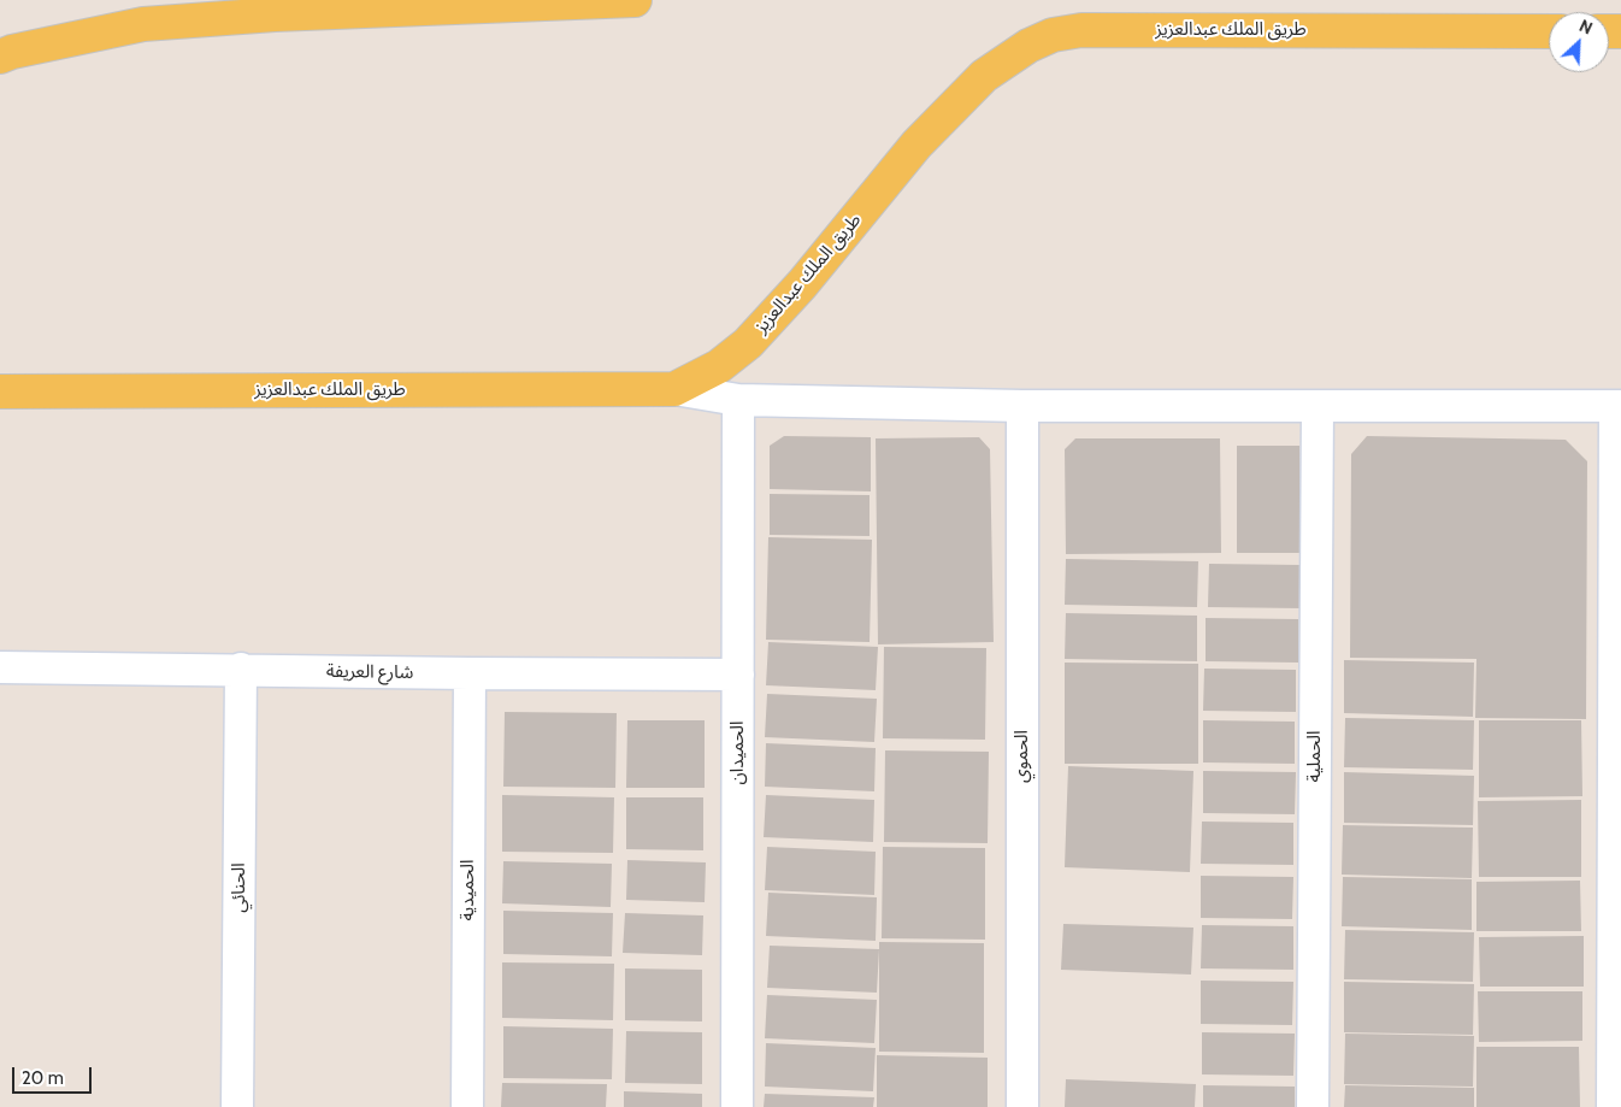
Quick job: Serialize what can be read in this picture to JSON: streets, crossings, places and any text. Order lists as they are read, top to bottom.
{
  "streets": {
    "main road": ["طريق الملك عبدالعزيز"],
    "street": [
      "شارع العريفة",
      "الحميدان",
      "الحموي",
      "الحملية",
      "الحنائي",
      "الحميدية"
    ]
  },
  "crossings": [
    ["شارع العريفة", "الحميدان"],
    ["شارع العريفة", "الحنائي"],
    ["شارع العريفة", "الحميدية"]
  ],
  "scale_bar": "20 m",
  "north": "top right"
}
